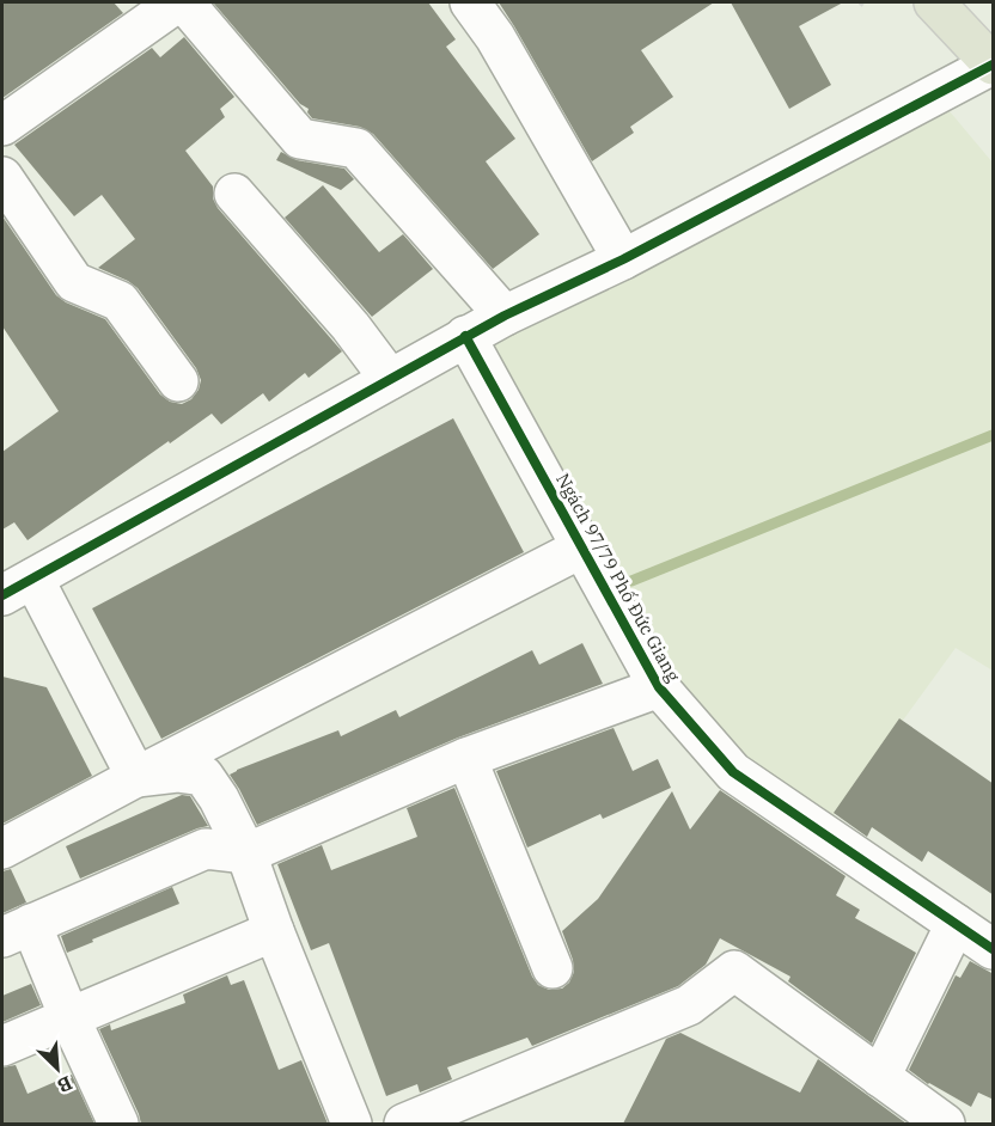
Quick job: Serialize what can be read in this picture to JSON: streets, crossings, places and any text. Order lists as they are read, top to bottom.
{
  "streets": {
    "street": ["Ngách 97/79 Phố Đức Giang"]
  },
  "north": "bottom right"
}
